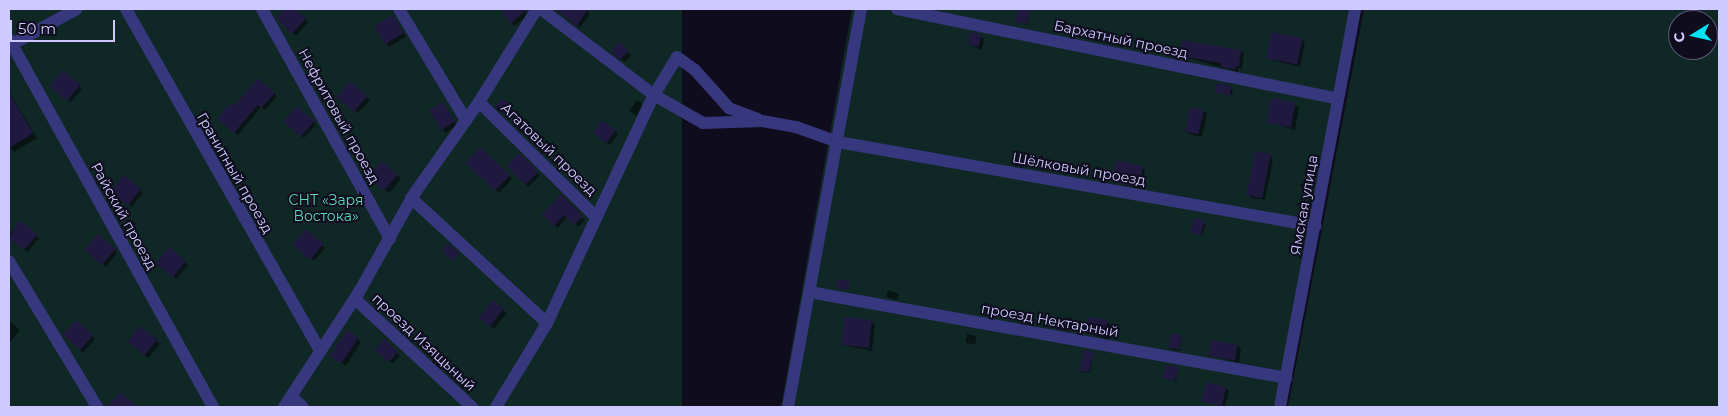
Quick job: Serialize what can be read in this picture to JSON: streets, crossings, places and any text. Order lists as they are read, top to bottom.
{
  "streets": {
    "street": [
      "Бархатный проезд",
      "Нефритовый проезд",
      "Агатовый проезд",
      "Шёлковый проезд",
      "Гранитный проезд",
      "Ямская улица",
      "Райский проезд",
      "проезд Нектарный",
      "проезд Изящьный"
    ]
  },
  "crossings": [
    ["Бархатный проезд", "Ямская улица"],
    ["Шёлковый проезд", "Ямская улица"],
    ["Ямская улица", "проезд Нектарный"]
  ],
  "parks": ["СНТ «Заря Востока»"],
  "scale_bar": "50 m",
  "north": "left"
}
